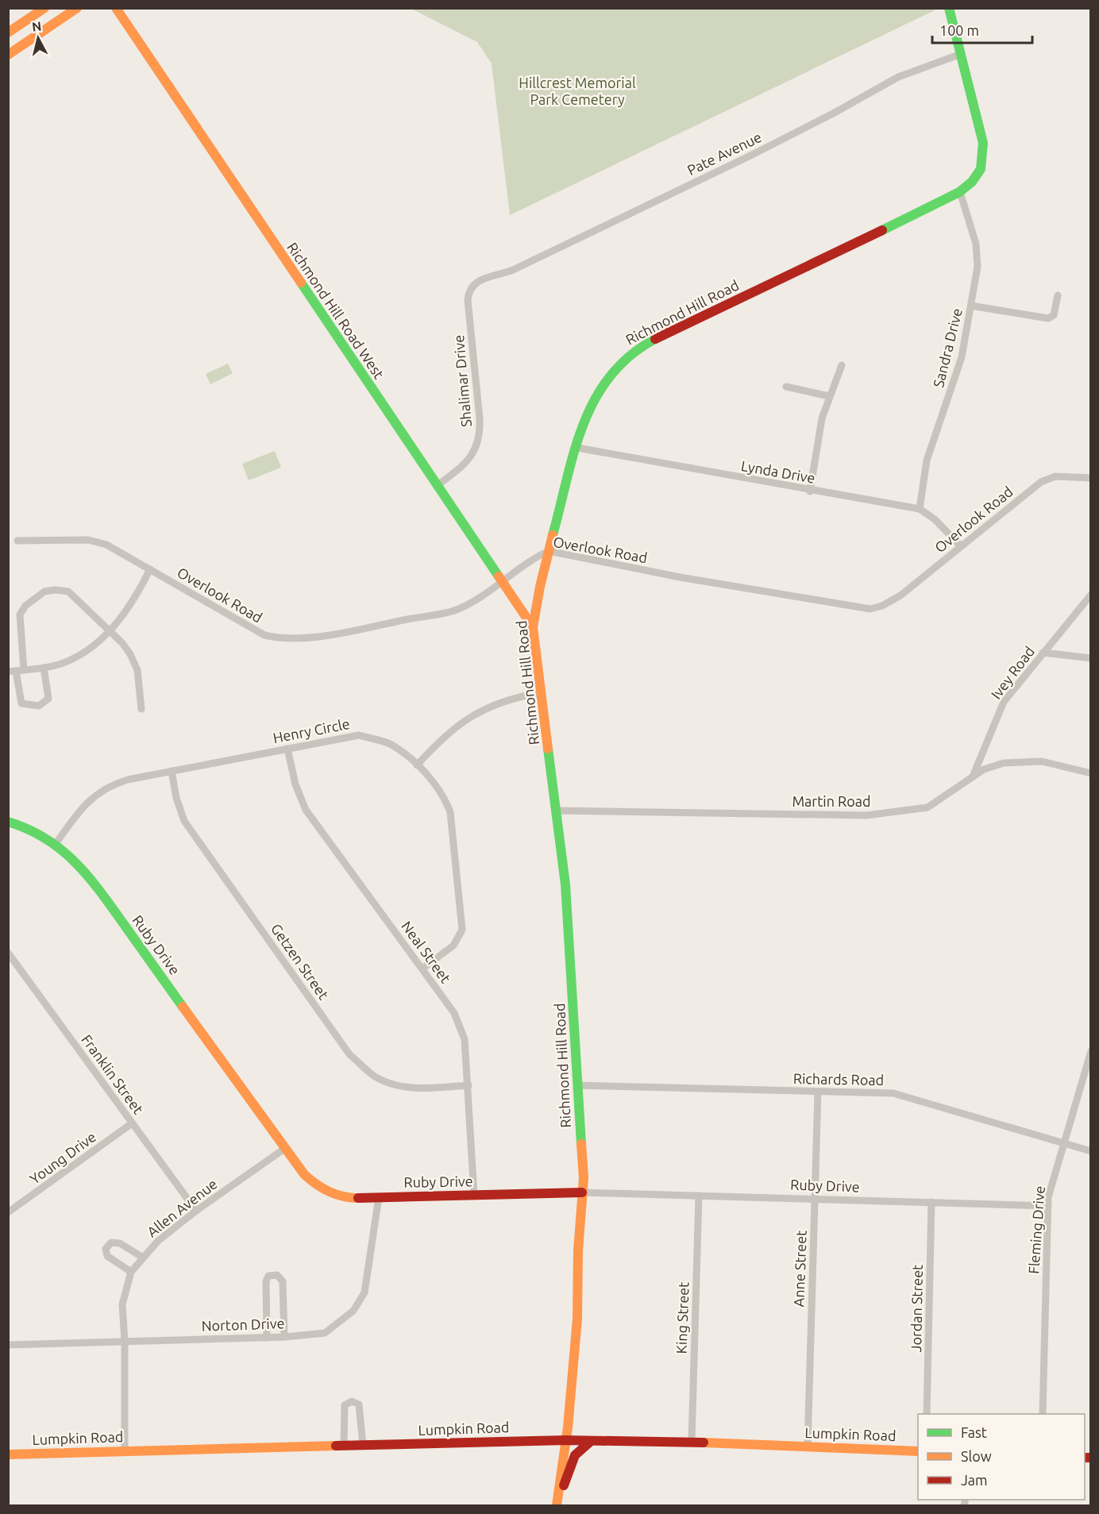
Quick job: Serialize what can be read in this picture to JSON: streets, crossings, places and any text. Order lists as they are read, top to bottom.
{
  "streets": {
    "main road": [
      "Richmond Hill Road West",
      "Richmond Hill Road",
      "Ruby Drive",
      "Lumpkin Road"
    ],
    "street": [
      "Pate Avenue",
      "Sandra Drive",
      "Shalimar Drive",
      "Lynda Drive",
      "Overlook Road",
      "Ivey Road",
      "Henry Circle",
      "Martin Road",
      "Neal Street",
      "Getzen Street",
      "Franklin Street",
      "Richards Road",
      "Young Drive",
      "Allen Avenue",
      "Fleming Drive",
      "Anne Street",
      "Jordan Street",
      "King Street",
      "Norton Drive"
    ]
  },
  "crossings": [
    ["Pate Avenue", "Richmond Hill Road"],
    ["Pate Avenue", "Shalimar Drive"],
    ["Richmond Hill Road West", "Richmond Hill Road"],
    ["Richmond Hill Road West", "Shalimar Drive"],
    ["Richmond Hill Road West", "Overlook Road"],
    ["Richmond Hill Road", "Sandra Drive"],
    ["Richmond Hill Road", "Lynda Drive"],
    ["Richmond Hill Road", "Overlook Road"],
    ["Richmond Hill Road", "Martin Road"],
    ["Richmond Hill Road", "Ruby Drive"],
    ["Richmond Hill Road", "Richards Road"],
    ["Richmond Hill Road", "Lumpkin Road"],
    ["Sandra Drive", "Lynda Drive"],
    ["Lynda Drive", "Overlook Road"],
    ["Ivey Road", "Martin Road"],
    ["Henry Circle", "Ruby Drive"],
    ["Henry Circle", "Neal Street"],
    ["Henry Circle", "Getzen Street"],
    ["Ruby Drive", "Neal Street"],
    ["Ruby Drive", "Allen Avenue"],
    ["Ruby Drive", "Fleming Drive"],
    ["Ruby Drive", "Anne Street"],
    ["Ruby Drive", "Jordan Street"],
    ["Ruby Drive", "King Street"],
    ["Ruby Drive", "Norton Drive"],
    ["Neal Street", "Getzen Street"],
    ["Franklin Street", "Young Drive"],
    ["Franklin Street", "Allen Avenue"],
    ["Richards Road", "Fleming Drive"],
    ["Richards Road", "Anne Street"],
    ["Allen Avenue", "Norton Drive"],
    ["Allen Avenue", "Lumpkin Road"],
    ["Anne Street", "Lumpkin Road"],
    ["King Street", "Lumpkin Road"]
  ],
  "parks": ["Hillcrest Memorial Park Cemetery"],
  "legend": ["Fast", "Slow", "Jam"],
  "scale_bar": "100 m",
  "north": "top"
}
